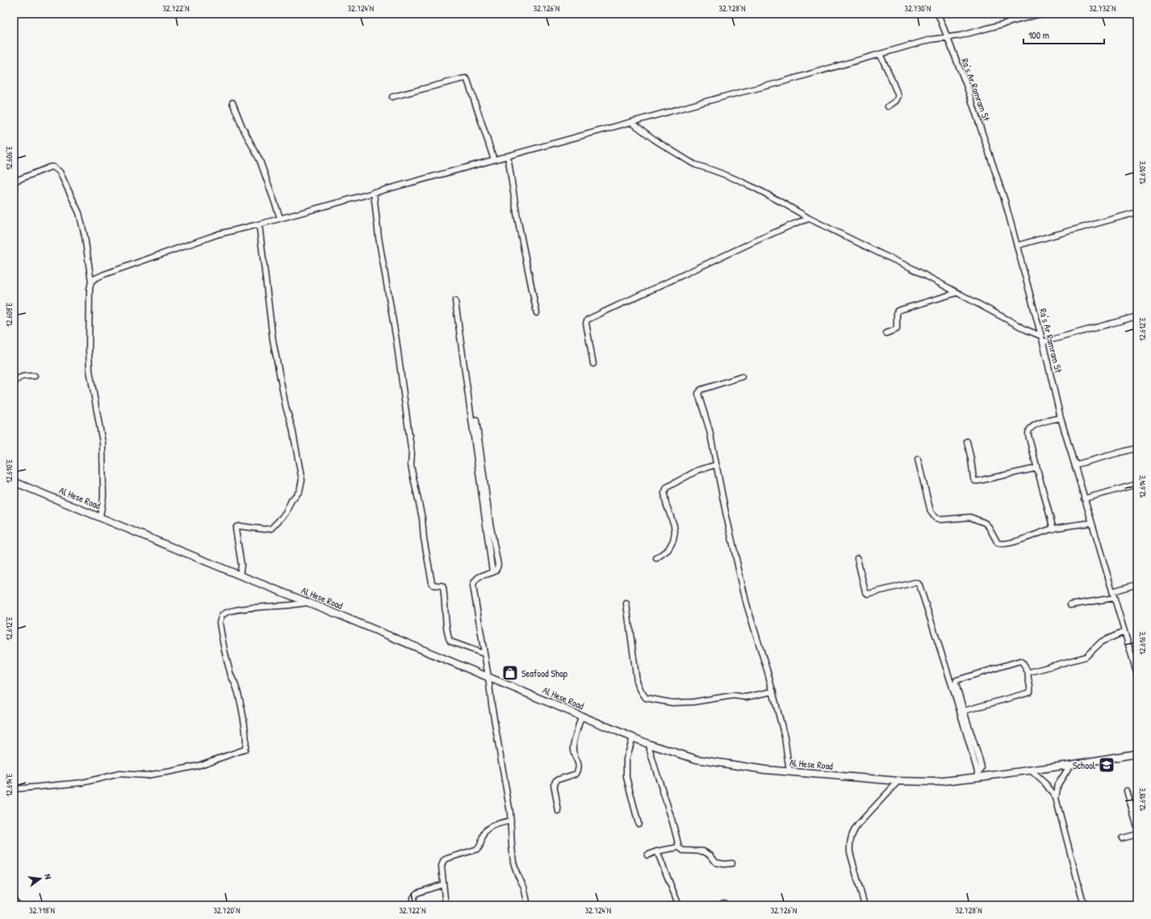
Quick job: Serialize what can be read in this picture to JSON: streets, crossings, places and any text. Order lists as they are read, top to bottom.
{
  "streets": {
    "street": ["Ra’s Ar Ramram St", "Al Hese Road"]
  },
  "places": {
    "shop": ["Seafood Shop"],
    "school or university": ["School"]
  },
  "scale_bar": "100 m",
  "north": "right",
  "coordinates": [
    "32.722°N",
    "32.724°N",
    "32.726°N",
    "32.728°N",
    "32.730°N",
    "32.732°N",
    "12.606°E",
    "12.610°E",
    "12.608°E",
    "12.612°E",
    "12.614°E",
    "12.616°E",
    "12.618°E",
    "32.718°N",
    "32.720°N"
  ]
}
